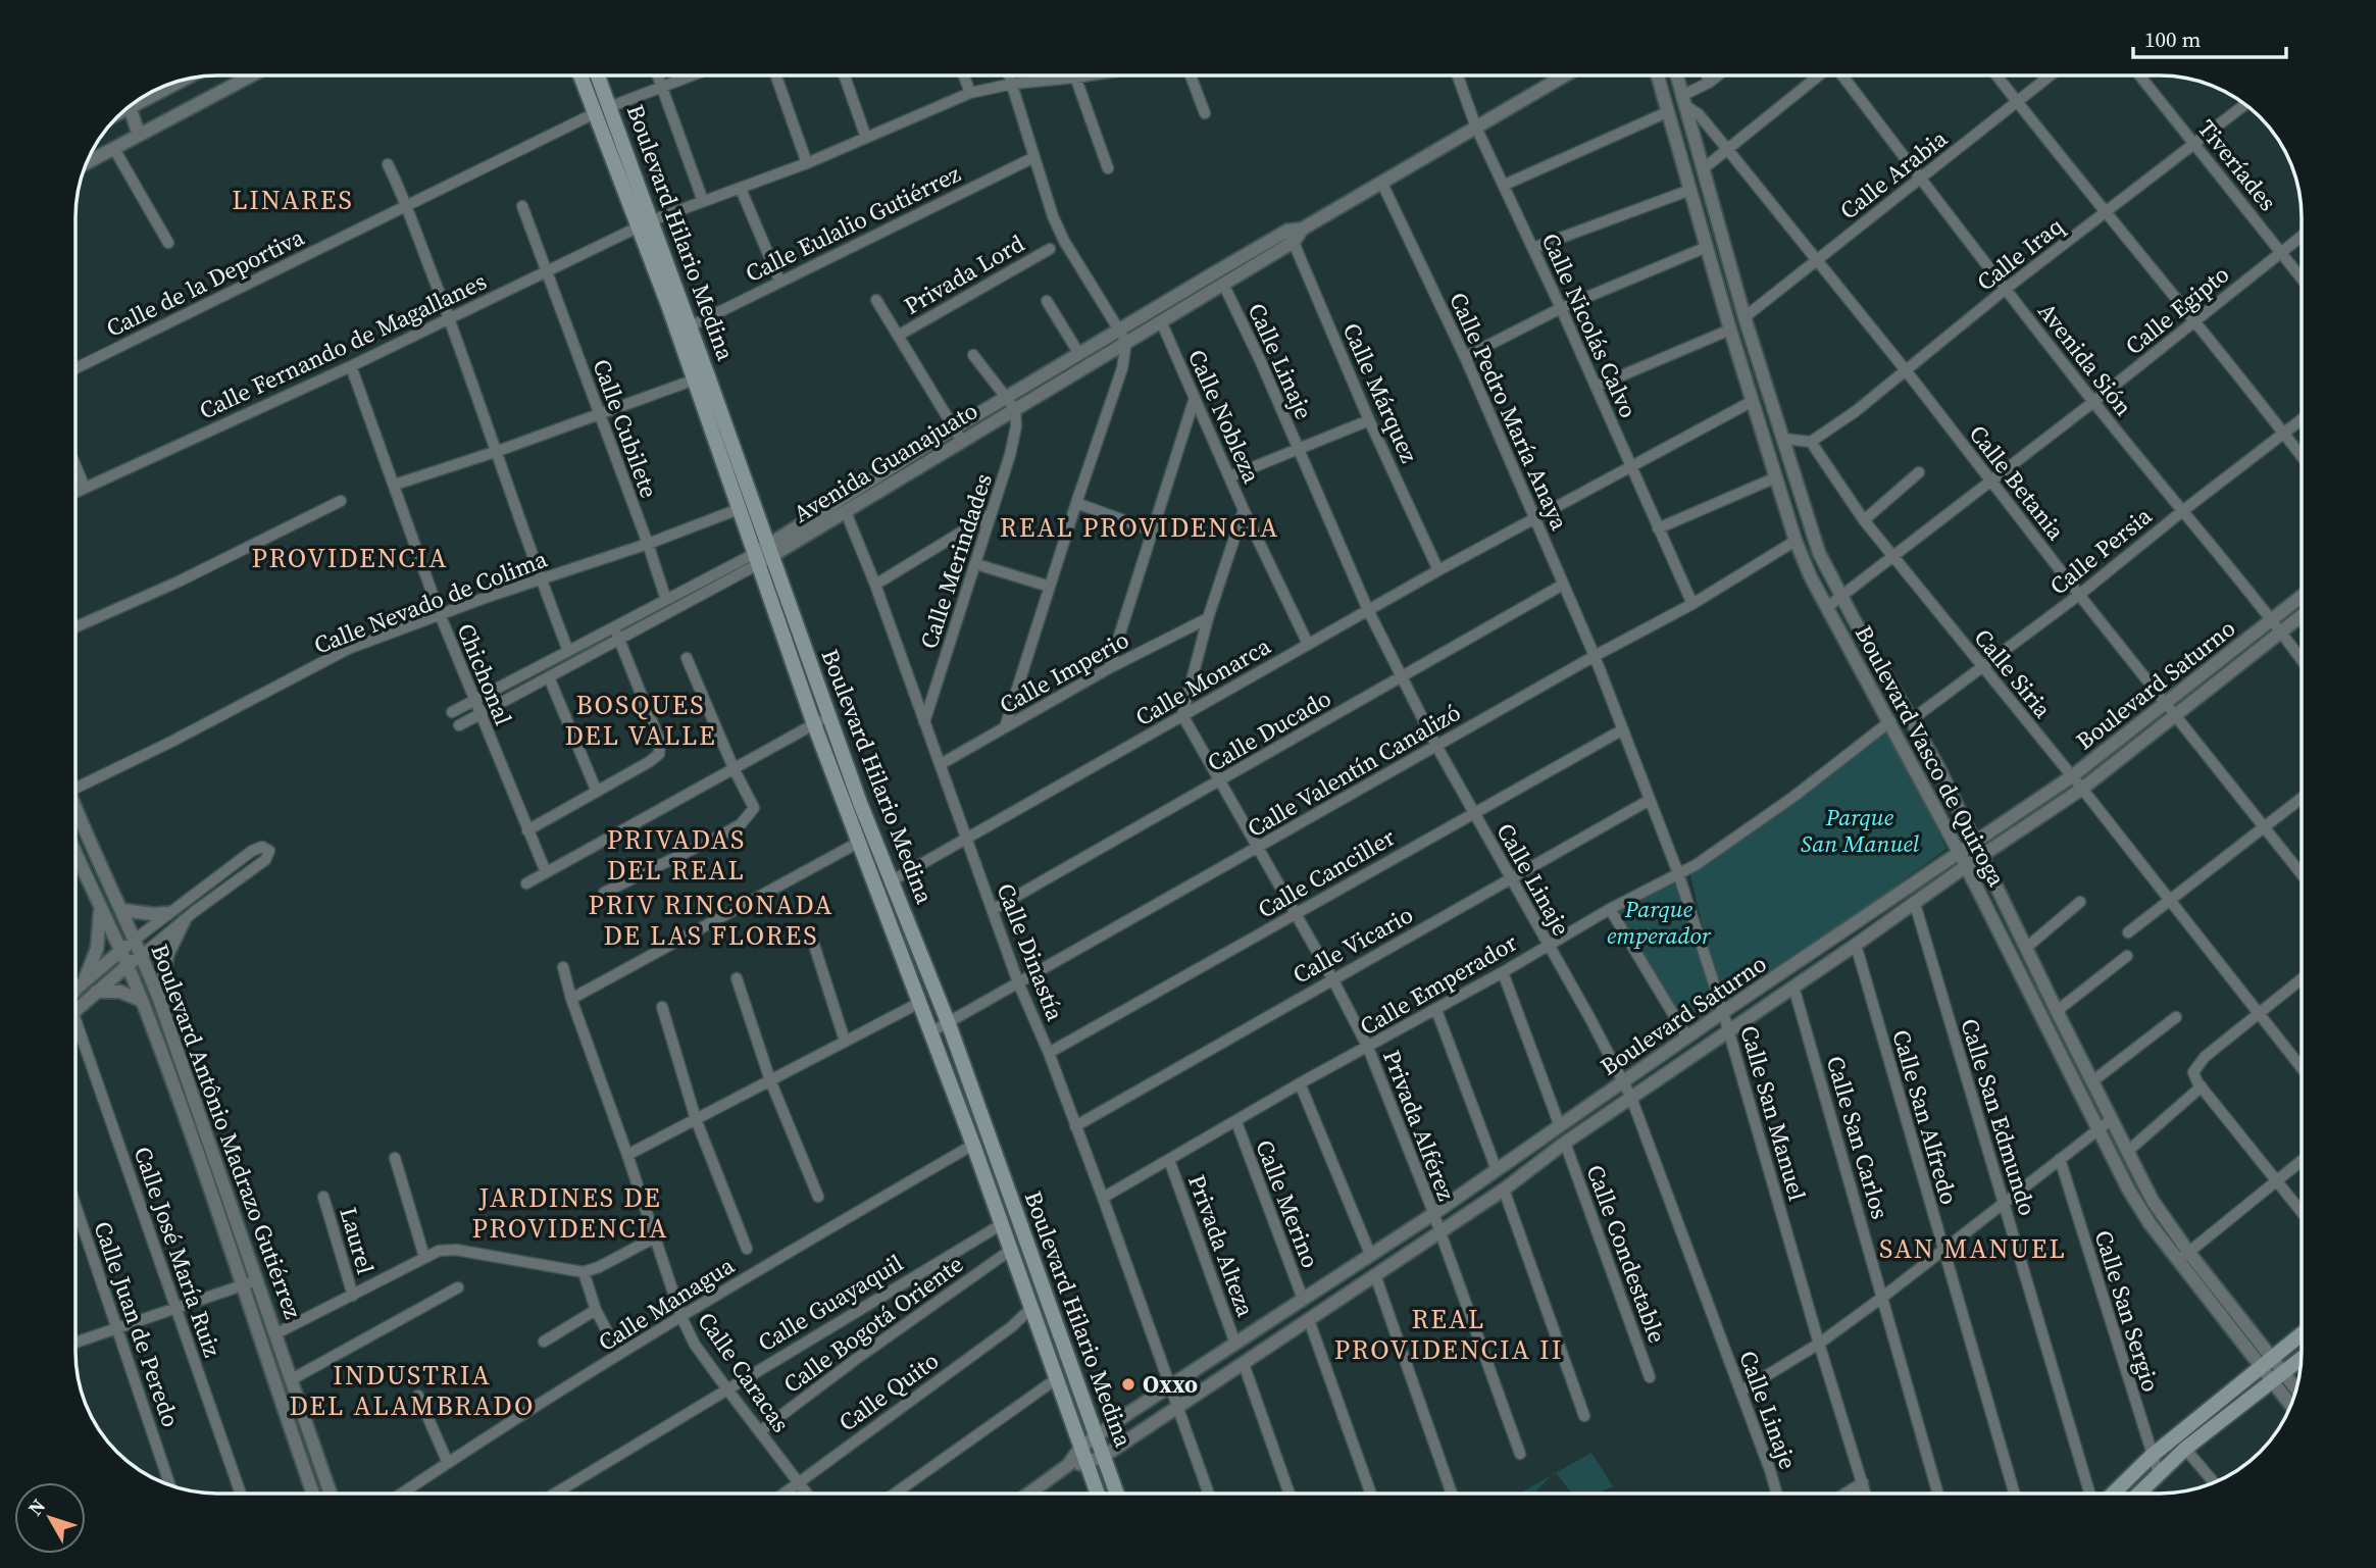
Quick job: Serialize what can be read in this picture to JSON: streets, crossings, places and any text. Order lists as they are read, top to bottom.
{
  "streets": {
    "main road": ["Boulevard Hilario Medina"],
    "street": [
      "Tiveríades",
      "Calle Arabia",
      "Calle Eulalio Gutiérrez",
      "Calle Iraq",
      "Privada Lord",
      "Calle de la Deportiva",
      "Calle Egipto",
      "Calle Nicolás Calvo",
      "Calle Fernando de Magallanes",
      "Avenida Sión",
      "Calle Linaje",
      "Calle Márquez",
      "Calle Pedro María Anaya",
      "Calle Nobleza",
      "Calle Cubilete",
      "Avenida Guanajuato",
      "Calle Betania",
      "Calle Persia",
      "Calle Merindades",
      "Calle Nevado de Colima",
      "Calle Imperio",
      "Calle Siria",
      "Chichonal",
      "Calle Monarca",
      "Boulevard Saturno",
      "Calle Ducado",
      "Boulevard Vasco de Quiroga",
      "Calle Valentín Canalizó",
      "Calle Canciller",
      "Calle Vicario",
      "Calle Dinastía",
      "Calle Emperador",
      "Calle San Manuel",
      "Calle San Alfredo",
      "Calle San Edmundo",
      "Privada Alférez",
      "Boulevard Antônio Madrazo Gutiérrez",
      "Calle San Carlos",
      "Calle Merino",
      "Laurel",
      "Privada Alteza",
      "Calle José María Ruiz",
      "Calle Condestable",
      "Calle Guayaquil",
      "Calle Managua",
      "Calle San Sergio",
      "Calle Juan de Peredo",
      "Calle Bogotá Oriente",
      "Calle Caracas",
      "Calle Quito"
    ]
  },
  "crossings": [
    ["Tiveríades", "Calle Iraq"],
    ["Tiveríades", "Calle Egipto"],
    ["Calle Arabia", "Avenida Sión"],
    ["Calle Arabia", "Calle Betania"],
    ["Calle Arabia", "Boulevard Vasco de Quiroga"],
    ["Calle Eulalio Gutiérrez", "Boulevard Hilario Medina"],
    ["Boulevard Hilario Medina", "Calle de la Deportiva"],
    ["Boulevard Hilario Medina", "Calle Fernando de Magallanes"],
    ["Boulevard Hilario Medina", "Avenida Guanajuato"],
    ["Boulevard Hilario Medina", "Calle Nevado de Colima"],
    ["Boulevard Hilario Medina", "Calle Monarca"],
    ["Boulevard Hilario Medina", "Boulevard Saturno"],
    ["Boulevard Hilario Medina", "Calle Valentín Canalizó"],
    ["Boulevard Hilario Medina", "Calle Guayaquil"],
    ["Boulevard Hilario Medina", "Calle Managua"],
    ["Boulevard Hilario Medina", "Calle Bogotá Oriente"],
    ["Boulevard Hilario Medina", "Calle Quito"],
    ["Calle Iraq", "Avenida Sión"],
    ["Calle Iraq", "Calle Betania"],
    ["Calle Iraq", "Calle Siria"],
    ["Calle Egipto", "Avenida Sión"],
    ["Calle Egipto", "Calle Betania"],
    ["Calle Egipto", "Calle Siria"],
    ["Calle Egipto", "Boulevard Vasco de Quiroga"],
    ["Calle Nicolás Calvo", "Avenida Guanajuato"],
    ["Calle Nicolás Calvo", "Calle Monarca"],
    ["Calle Nicolás Calvo", "Calle Valentín Canalizó"],
    ["Calle Fernando de Magallanes", "Calle Cubilete"],
    ["Calle Fernando de Magallanes", "Chichonal"],
    ["Avenida Sión", "Calle Persia"],
    ["Avenida Sión", "Boulevard Saturno"],
    ["Calle Linaje", "Avenida Guanajuato"],
    ["Calle Linaje", "Calle Monarca"],
    ["Calle Linaje", "Boulevard Saturno"],
    ["Calle Linaje", "Calle Ducado"],
    ["Calle Linaje", "Calle Valentín Canalizó"],
    ["Calle Linaje", "Calle Canciller"],
    ["Calle Linaje", "Calle Vicario"],
    ["Calle Linaje", "Calle Emperador"],
    ["Calle Márquez", "Avenida Guanajuato"],
    ["Calle Márquez", "Calle Monarca"],
    ["Calle Pedro María Anaya", "Avenida Guanajuato"],
    ["Calle Pedro María Anaya", "Calle Monarca"],
    ["Calle Pedro María Anaya", "Calle Ducado"],
    ["Calle Pedro María Anaya", "Calle Valentín Canalizó"],
    ["Calle Pedro María Anaya", "Calle San Manuel"],
    ["Calle Nobleza", "Avenida Guanajuato"],
    ["Calle Nobleza", "Calle Monarca"],
    ["Calle Cubilete", "Avenida Guanajuato"],
    ["Calle Cubilete", "Calle Nevado de Colima"],
    ["Avenida Guanajuato", "Calle Merindades"],
    ["Avenida Guanajuato", "Chichonal"],
    ["Avenida Guanajuato", "Calle Dinastía"],
    ["Calle Betania", "Calle Persia"],
    ["Calle Betania", "Boulevard Saturno"],
    ["Calle Betania", "Boulevard Vasco de Quiroga"],
    ["Calle Persia", "Calle Siria"],
    ["Calle Persia", "Boulevard Vasco de Quiroga"],
    ["Calle Merindades", "Calle Dinastía"],
    ["Calle Nevado de Colima", "Chichonal"],
    ["Calle Imperio", "Calle Dinastía"],
    ["Calle Siria", "Boulevard Saturno"],
    ["Calle Monarca", "Boulevard Vasco de Quiroga"],
    ["Calle Monarca", "Calle Dinastía"],
    ["Calle Monarca", "Privada Alférez"],
    ["Boulevard Saturno", "Boulevard Vasco de Quiroga"],
    ["Boulevard Saturno", "Calle Dinastía"],
    ["Boulevard Saturno", "Calle San Manuel"],
    ["Boulevard Saturno", "Calle San Alfredo"],
    ["Boulevard Saturno", "Calle San Edmundo"],
    ["Boulevard Saturno", "Privada Alférez"],
    ["Boulevard Saturno", "Calle San Carlos"],
    ["Boulevard Saturno", "Calle Merino"],
    ["Boulevard Saturno", "Privada Alteza"],
    ["Boulevard Saturno", "Calle Condestable"],
    ["Calle Ducado", "Calle Dinastía"],
    ["Calle Ducado", "Privada Alférez"],
    ["Boulevard Vasco de Quiroga", "Calle Valentín Canalizó"],
    ["Boulevard Vasco de Quiroga", "Calle Emperador"],
    ["Calle Valentín Canalizó", "Calle Dinastía"],
    ["Calle Valentín Canalizó", "Calle San Manuel"],
    ["Calle Valentín Canalizó", "Privada Alférez"],
    ["Calle Canciller", "Calle Dinastía"],
    ["Calle Canciller", "Calle San Manuel"],
    ["Calle Canciller", "Privada Alférez"],
    ["Calle Vicario", "Calle Dinastía"],
    ["Calle Vicario", "Calle San Manuel"],
    ["Calle Vicario", "Privada Alférez"],
    ["Calle Dinastía", "Calle Emperador"],
    ["Calle Emperador", "Calle San Manuel"],
    ["Calle Emperador", "Privada Alférez"],
    ["Calle Emperador", "Calle Merino"],
    ["Calle Emperador", "Privada Alteza"],
    ["Calle Guayaquil", "Calle Caracas"],
    ["Calle Managua", "Calle Caracas"],
    ["Calle Bogotá Oriente", "Calle Caracas"],
    ["Calle Caracas", "Calle Quito"]
  ],
  "districts": [
    "LINARES",
    "REAL PROVIDENCIA",
    "PROVIDENCIA",
    "BOSQUES DEL VALLE",
    "PRIVADAS DEL REAL",
    "PRIV RINCONADA DE LAS FLORES",
    "JARDINES DE PROVIDENCIA",
    "SAN MANUEL",
    "REAL PROVIDENCIA II",
    "INDUSTRIA DEL ALAMBRADO"
  ],
  "parks": ["Parque San Manuel", "Parque emperador"],
  "places": ["Oxxo"],
  "scale_bar": "100 m",
  "north": "top left"
}
